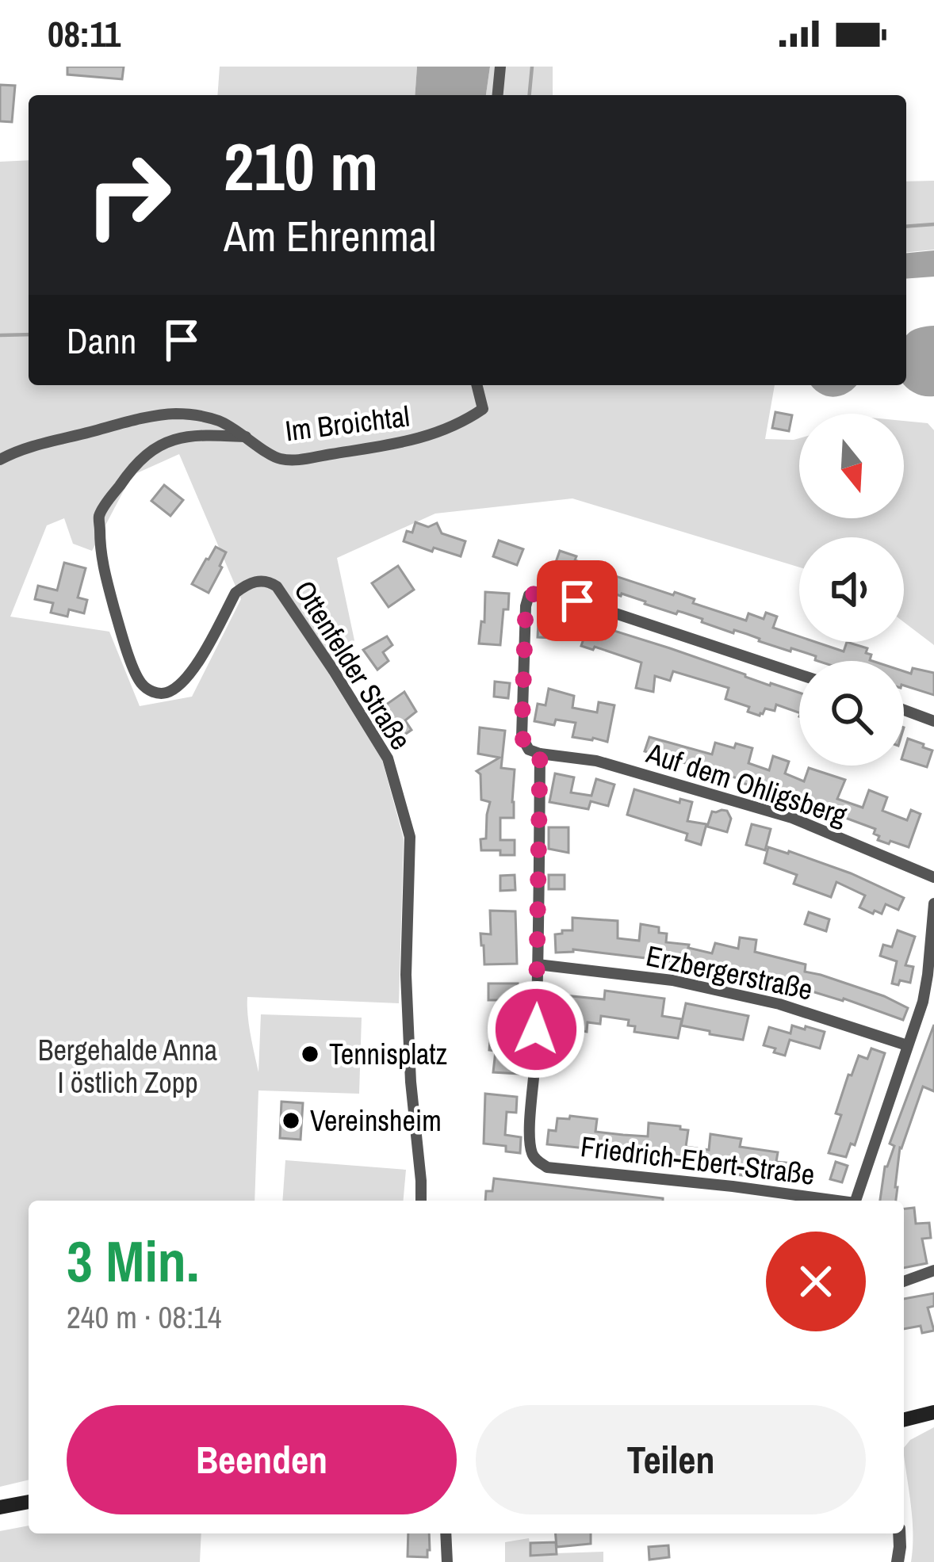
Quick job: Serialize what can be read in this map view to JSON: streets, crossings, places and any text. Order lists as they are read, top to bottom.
{
  "streets": {
    "street": [
      "Im Broichtal",
      "Ottenfelder Straße",
      "Auf dem Ohligsberg",
      "Erzbergerstraße",
      "Friedrich-Ebert-Straße"
    ]
  },
  "crossings": [
    ["Im Broichtal", "Ottenfelder Straße"],
    ["Erzbergerstraße", "Friedrich-Ebert-Straße"]
  ],
  "parks": ["Bergehalde Anna I östlich Zopp"],
  "places": ["Tennisplatz", "Vereinsheim"],
  "north": "bottom",
  "page": {
    "status": "08:11",
    "turn": ["210 m", "Am Ehrenmal"],
    "then": "Dann",
    "heading": ["3 Min.", "240 m · 08:14"],
    "buttons": ["Beenden", "Teilen"]
  }
}
